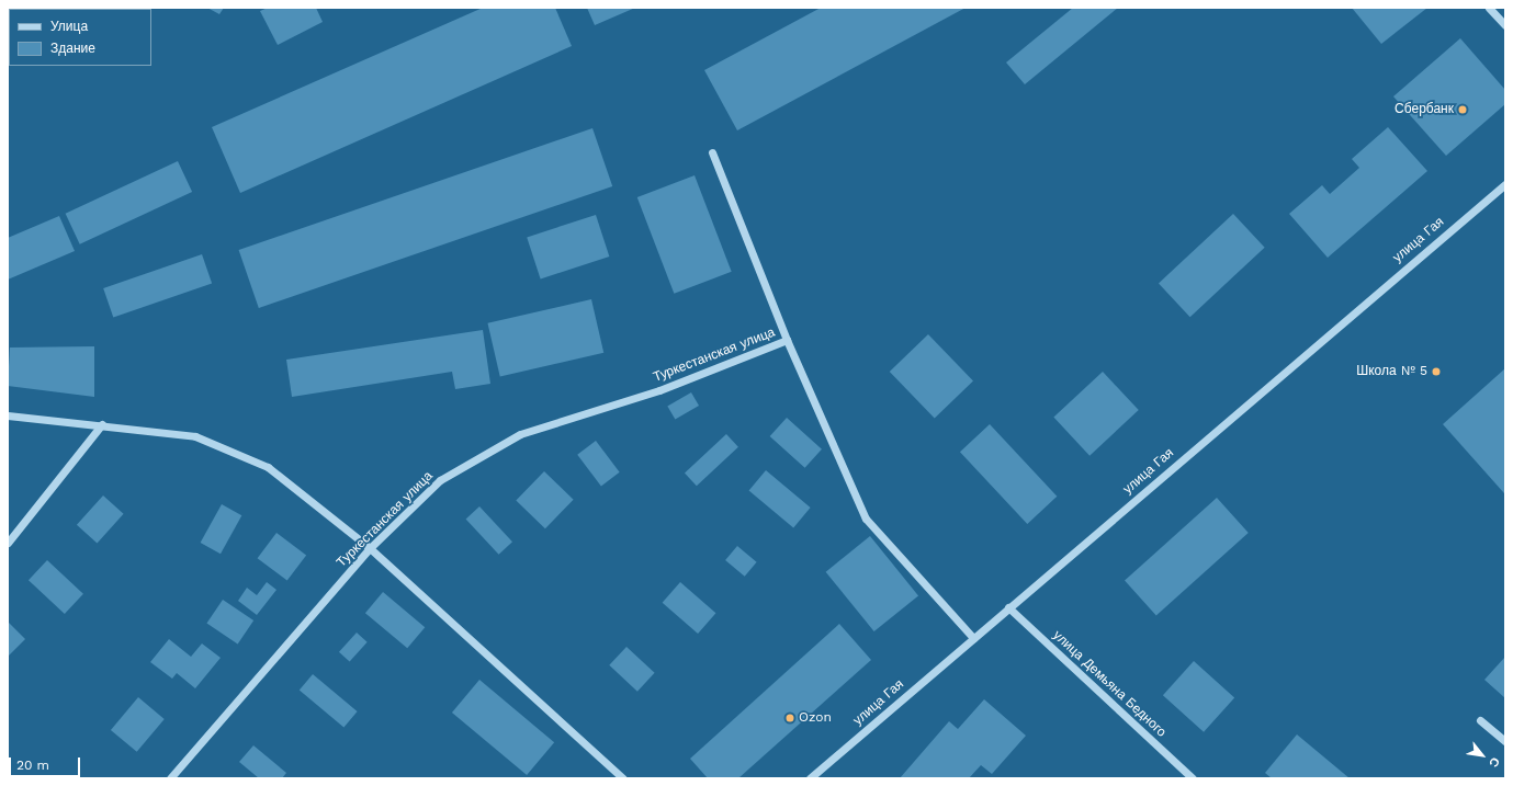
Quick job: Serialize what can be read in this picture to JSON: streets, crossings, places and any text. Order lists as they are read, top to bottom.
{
  "streets": {
    "street": ["улица Гая", "Туркестанская улица", "улица Демьяна Бедного"]
  },
  "crossings": [
    ["улица Гая", "улица Демьяна Бедного"]
  ],
  "places": ["Сбербанк", "Школа № 5", "Ozon"],
  "legend": ["Улица", "Здание"],
  "scale_bar": "20 m",
  "north": "bottom right"
}
